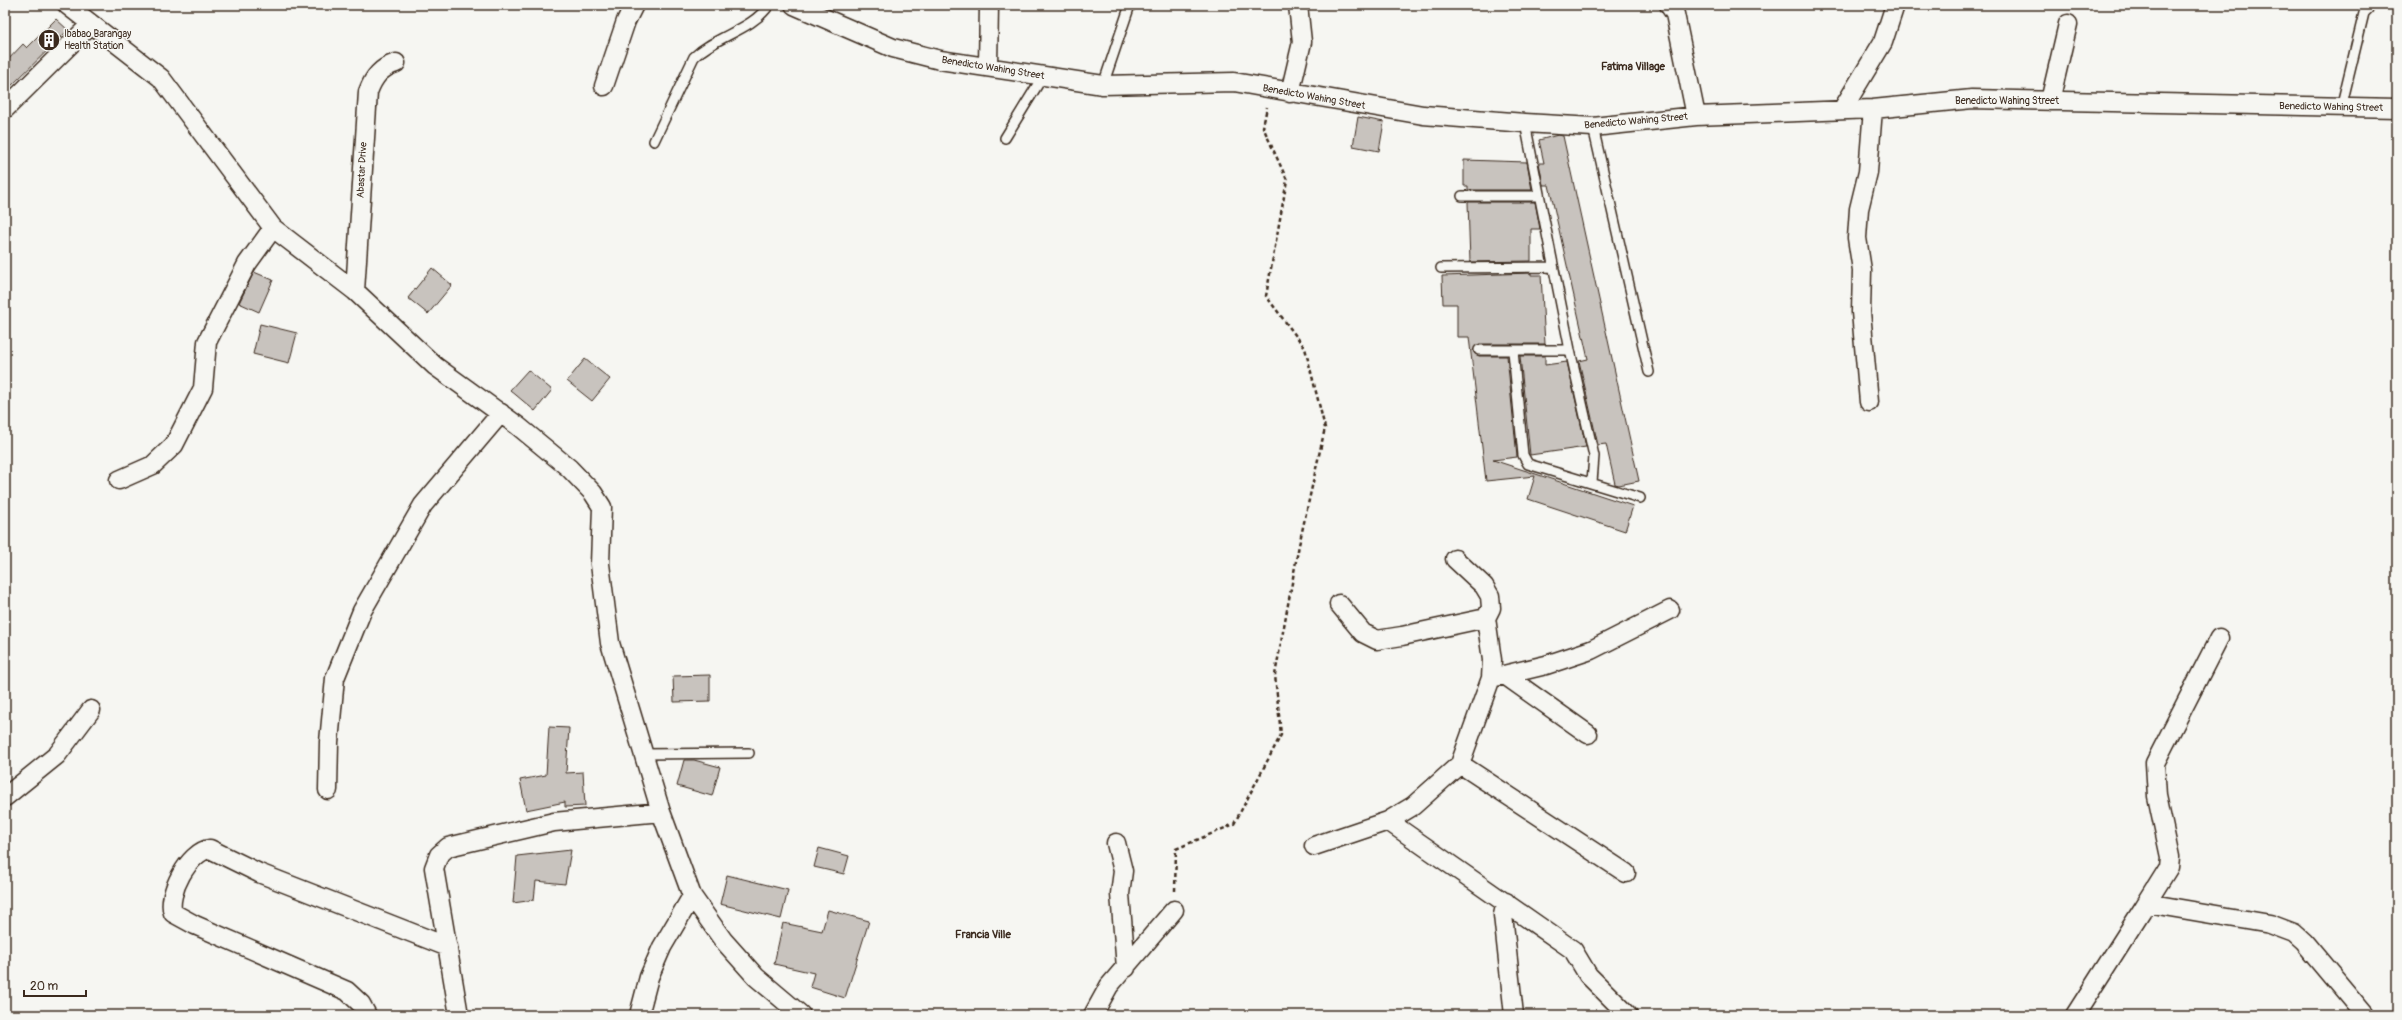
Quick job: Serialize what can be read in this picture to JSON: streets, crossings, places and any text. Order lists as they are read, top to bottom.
{
  "streets": {
    "street": ["Benedicto Wahing Street", "Abastar Drive"]
  },
  "districts": ["Fatima Village", "Francia Ville"],
  "places": {
    "building": ["Ibabao Barangay Health Station"]
  },
  "scale_bar": "20 m"
}
